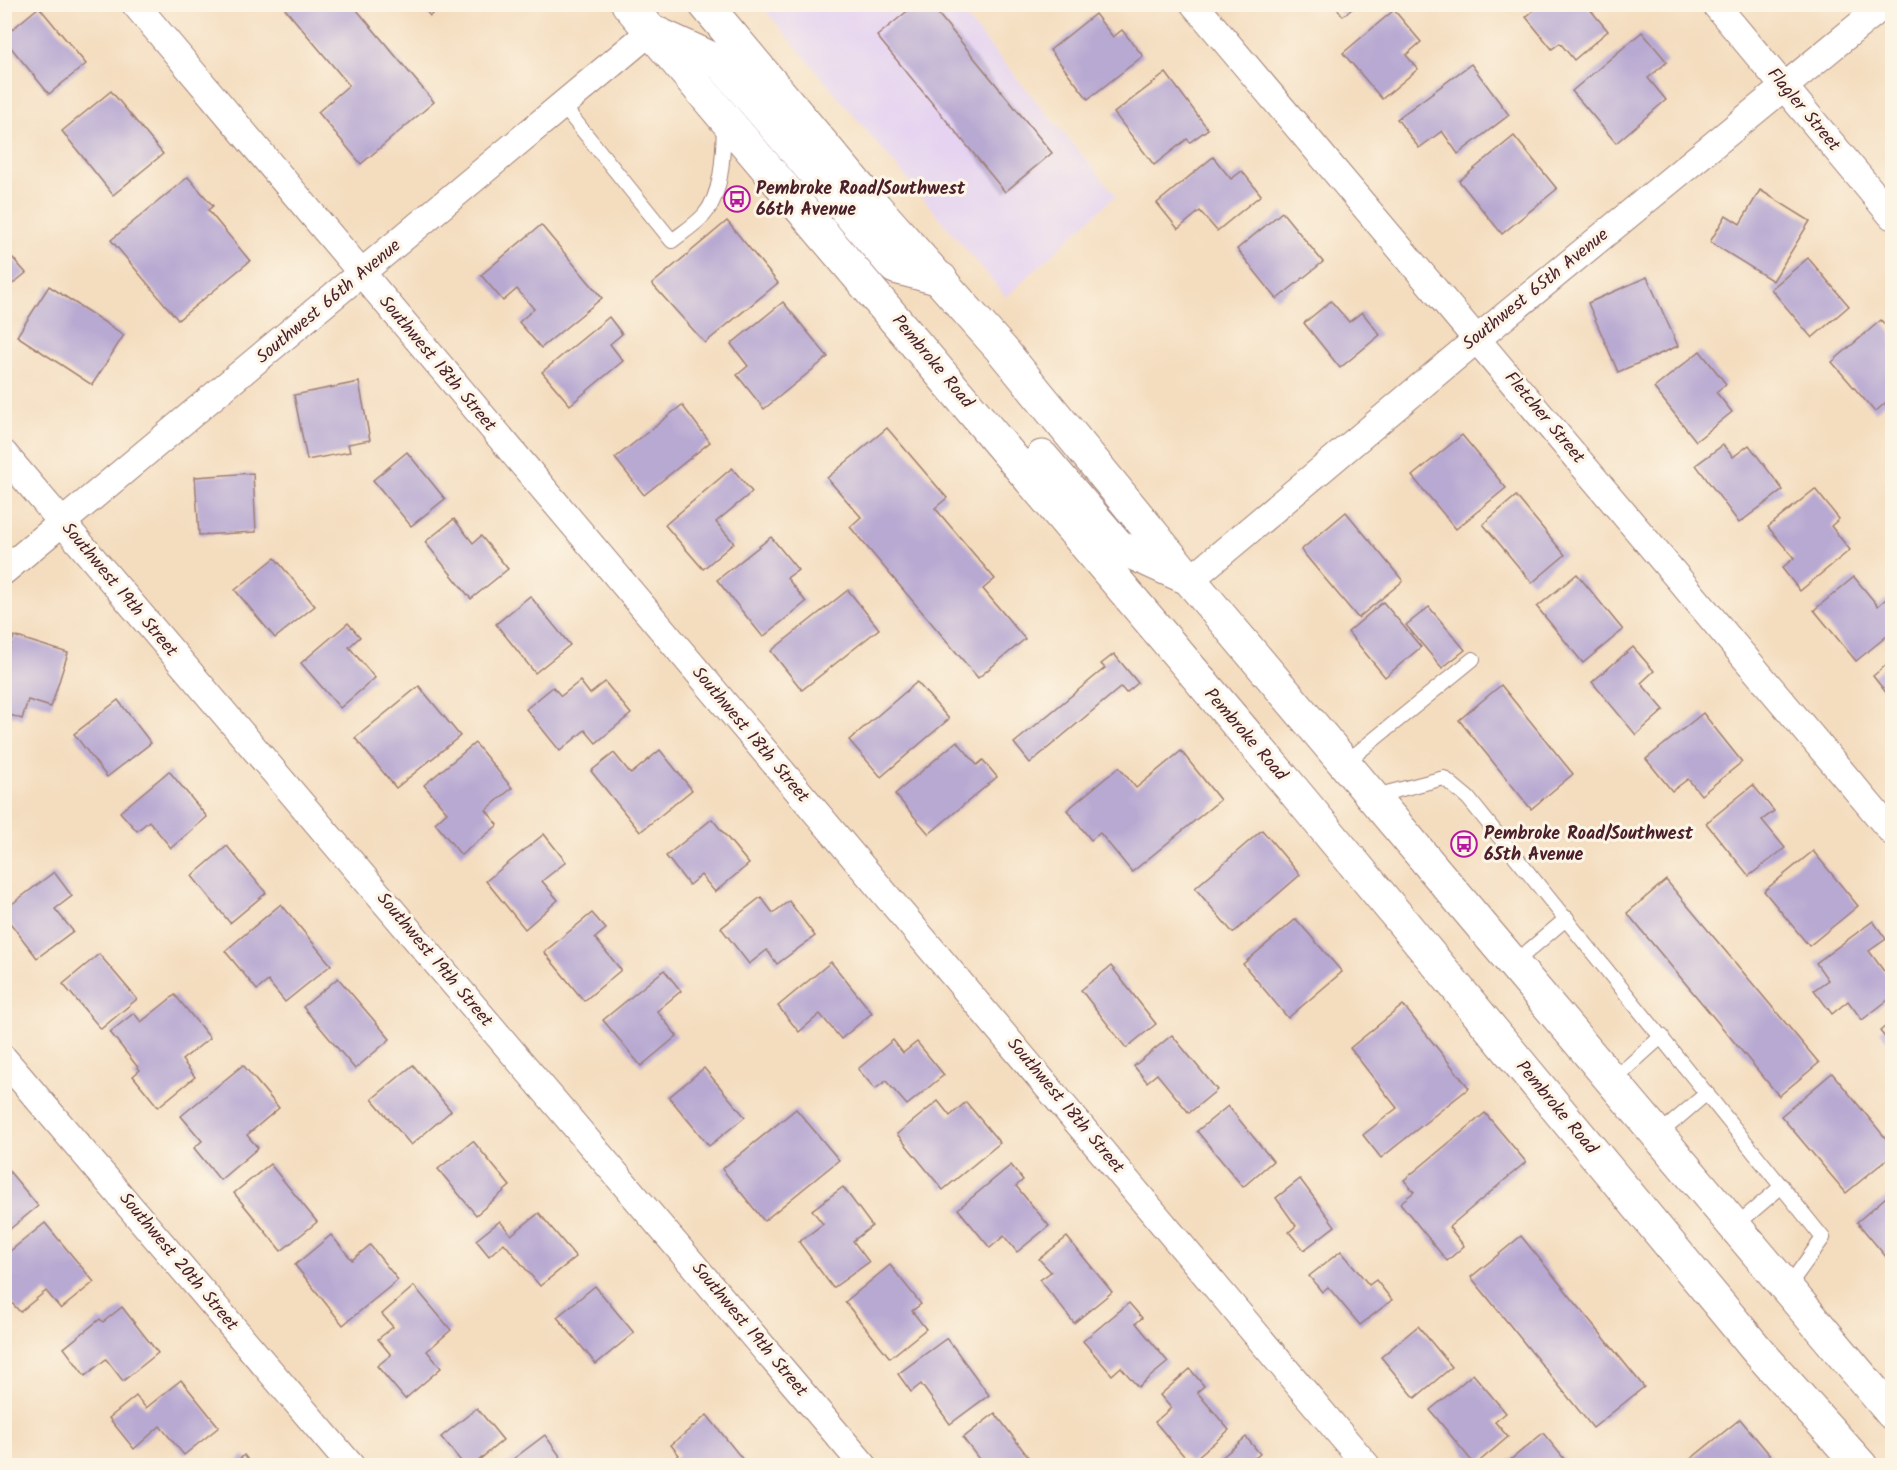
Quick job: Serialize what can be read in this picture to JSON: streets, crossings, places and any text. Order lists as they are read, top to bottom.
{
  "streets": {
    "main road": ["Pembroke Road"],
    "street": [
      "Flagler Street",
      "Southwest 65th Avenue",
      "Southwest 66th Avenue",
      "Southwest 18th Street",
      "Fletcher Street",
      "Southwest 19th Street",
      "Southwest 20th Street"
    ]
  },
  "crossings": [
    ["Flagler Street", "Southwest 65th Avenue"],
    ["Southwest 65th Avenue", "Fletcher Street"],
    ["Southwest 66th Avenue", "Pembroke Road"],
    ["Southwest 66th Avenue", "Southwest 18th Street"],
    ["Southwest 66th Avenue", "Southwest 19th Street"]
  ],
  "places": {
    "bus stop": ["Pembroke Road/Southwest 66th Avenue", "Pembroke Road/Southwest 65th Avenue"]
  }
}
